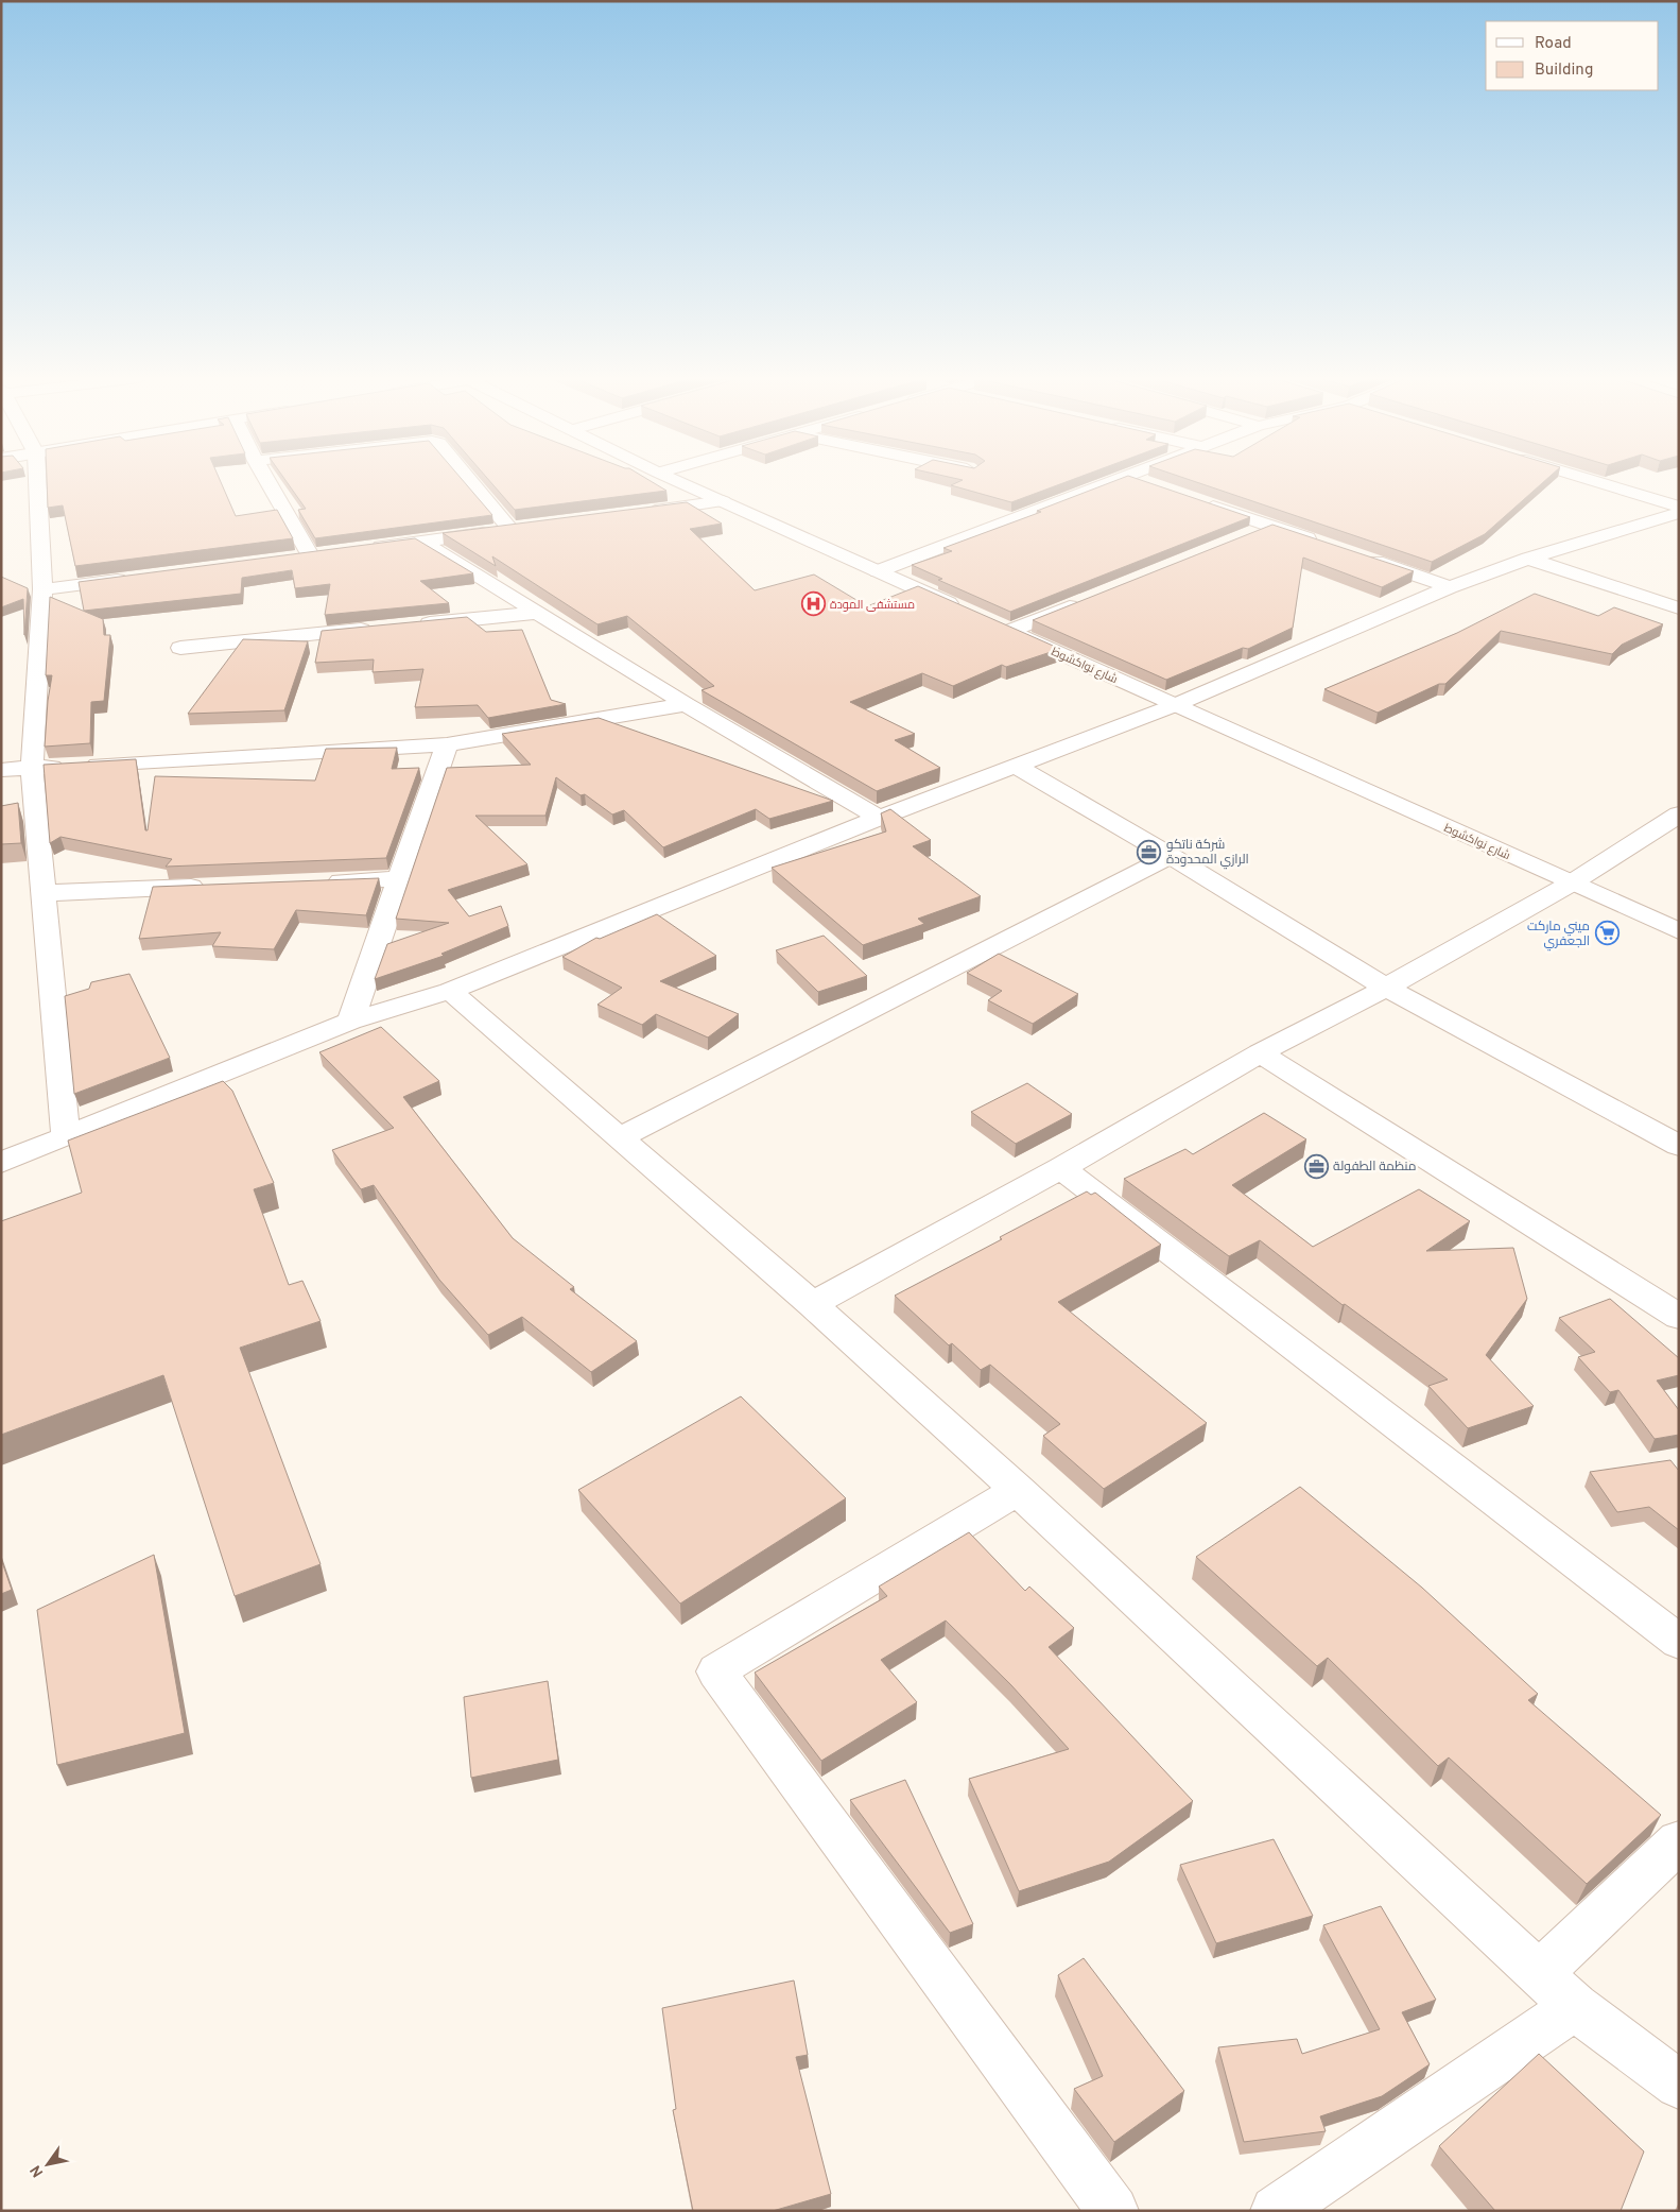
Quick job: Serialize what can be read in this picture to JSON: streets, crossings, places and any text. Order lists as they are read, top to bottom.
{
  "streets": {
    "street": ["شارع نواكشوط"]
  },
  "places": {
    "hospital": ["مستشفى المودة"],
    "office": ["شركة ناتكو الرازي المحدودة", "منظمة الطفولة"],
    "supermarket": ["ميني ماركت الجعفري"]
  },
  "legend": ["Road", "Building"],
  "north": "bottom left"
}
